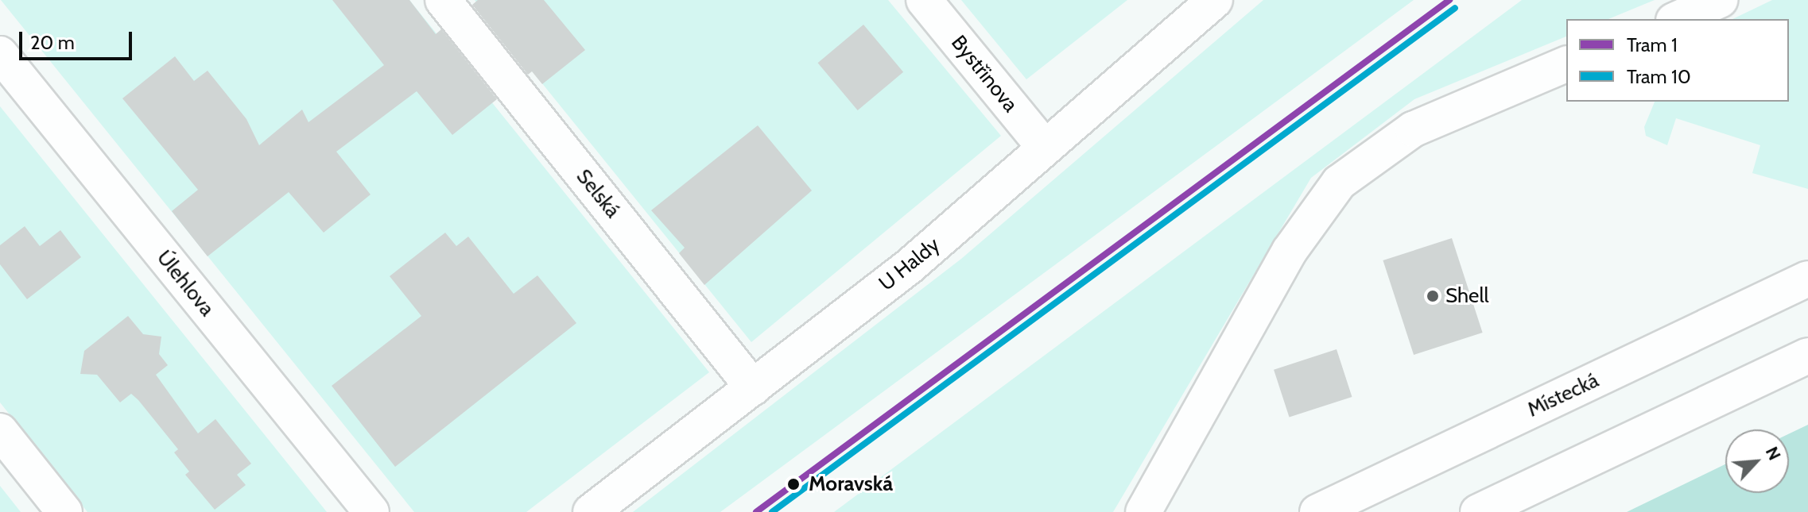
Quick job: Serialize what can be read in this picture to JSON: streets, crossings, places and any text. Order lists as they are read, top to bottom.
{
  "streets": {
    "main road": [
      "Bystřinova",
      "Selská",
      "U Haldy",
      "Úlehlova",
      "Místecká"
    ]
  },
  "crossings": [
    ["Bystřinova", "U Haldy"],
    ["Selská", "U Haldy"]
  ],
  "places": ["Shell", "Moravská"],
  "lines": ["tram line 1", "tram line 10"],
  "legend": ["Tram 1", "Tram 10"],
  "scale_bar": "20 m",
  "north": "top right"
}
